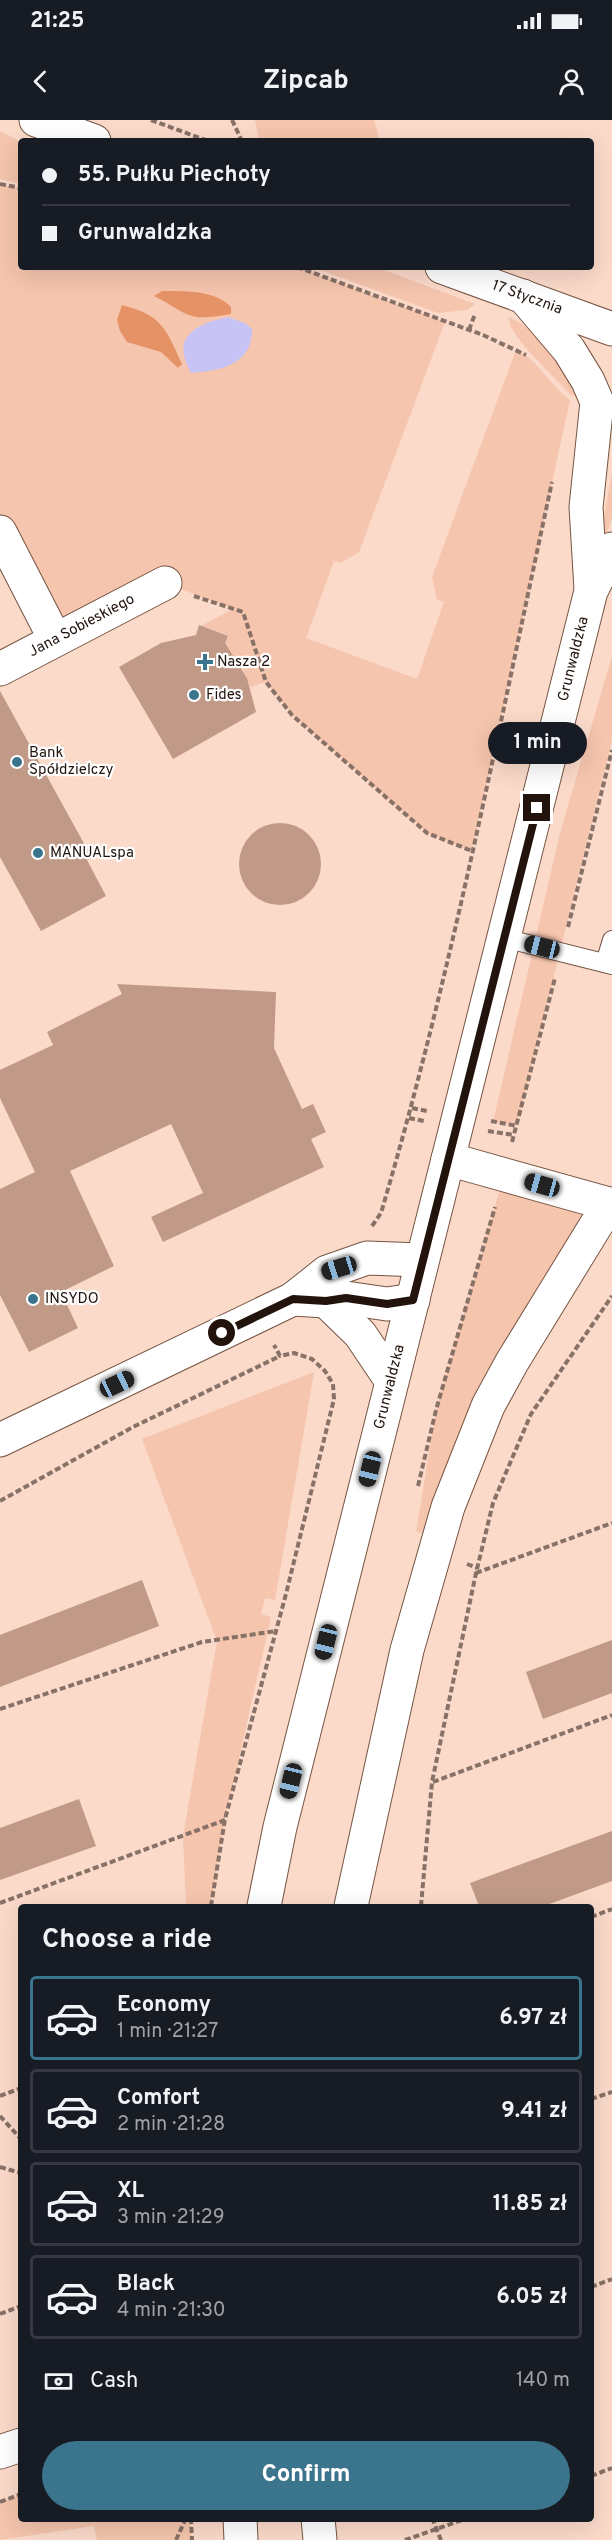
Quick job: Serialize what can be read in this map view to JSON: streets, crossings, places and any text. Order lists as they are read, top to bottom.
{
  "streets": {
    "street": ["17 Stycznia", "Jana Sobieskiego", "Grunwaldzka"]
  },
  "crossings": [
    ["17 Stycznia", "Grunwaldzka"]
  ],
  "places": {
    "health": ["Nasza 2"],
    "other": [
      "Fides",
      "Bank Spółdzielczy",
      "MANUALspa",
      "INSYDO"
    ]
  },
  "page": {
    "status": "21:25",
    "header": "Zipcab",
    "banner": ["55. Pułku Piechoty", "Grunwaldzka"],
    "bubble": "1 min",
    "heading": "Choose a ride",
    "list": [
      {
        "name": "Economy",
        "note": "1 min · 21:27",
        "value": "6.97 zł"
      },
      {
        "name": "Comfort",
        "note": "2 min · 21:28",
        "value": "9.41 zł"
      },
      {
        "name": "XL",
        "note": "3 min · 21:29",
        "value": "11.85 zł"
      },
      {
        "name": "Black",
        "note": "4 min · 21:30",
        "value": "6.05 zł"
      }
    ],
    "pay": ["Cash", "140 m"],
    "buttons": "Confirm"
  }
}
